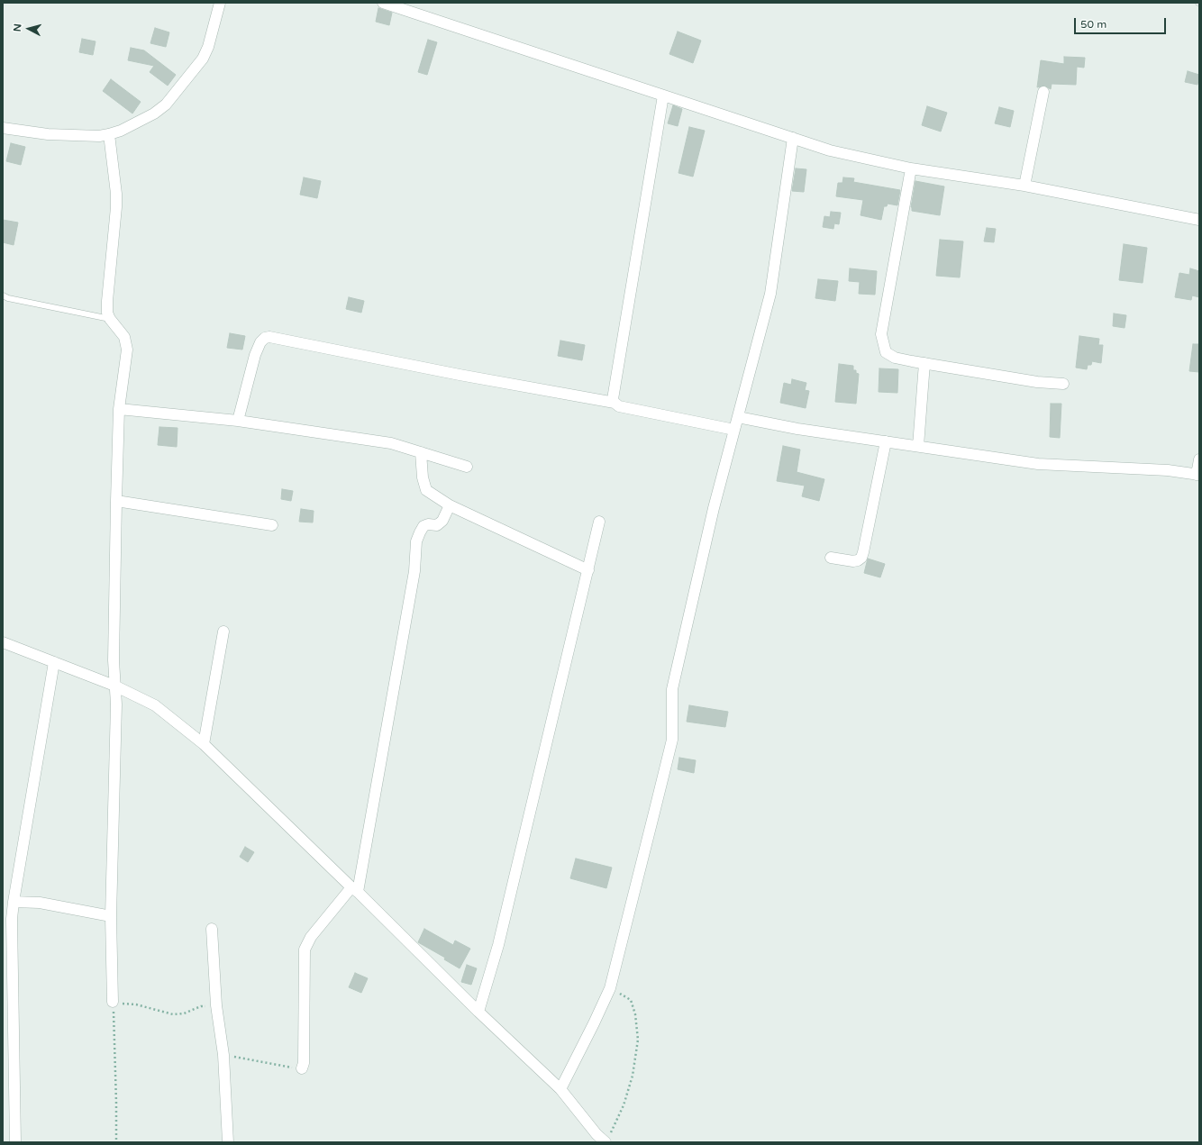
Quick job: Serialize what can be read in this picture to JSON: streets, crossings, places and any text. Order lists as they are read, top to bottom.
{
  "scale_bar": "50 m",
  "north": "left"
}
